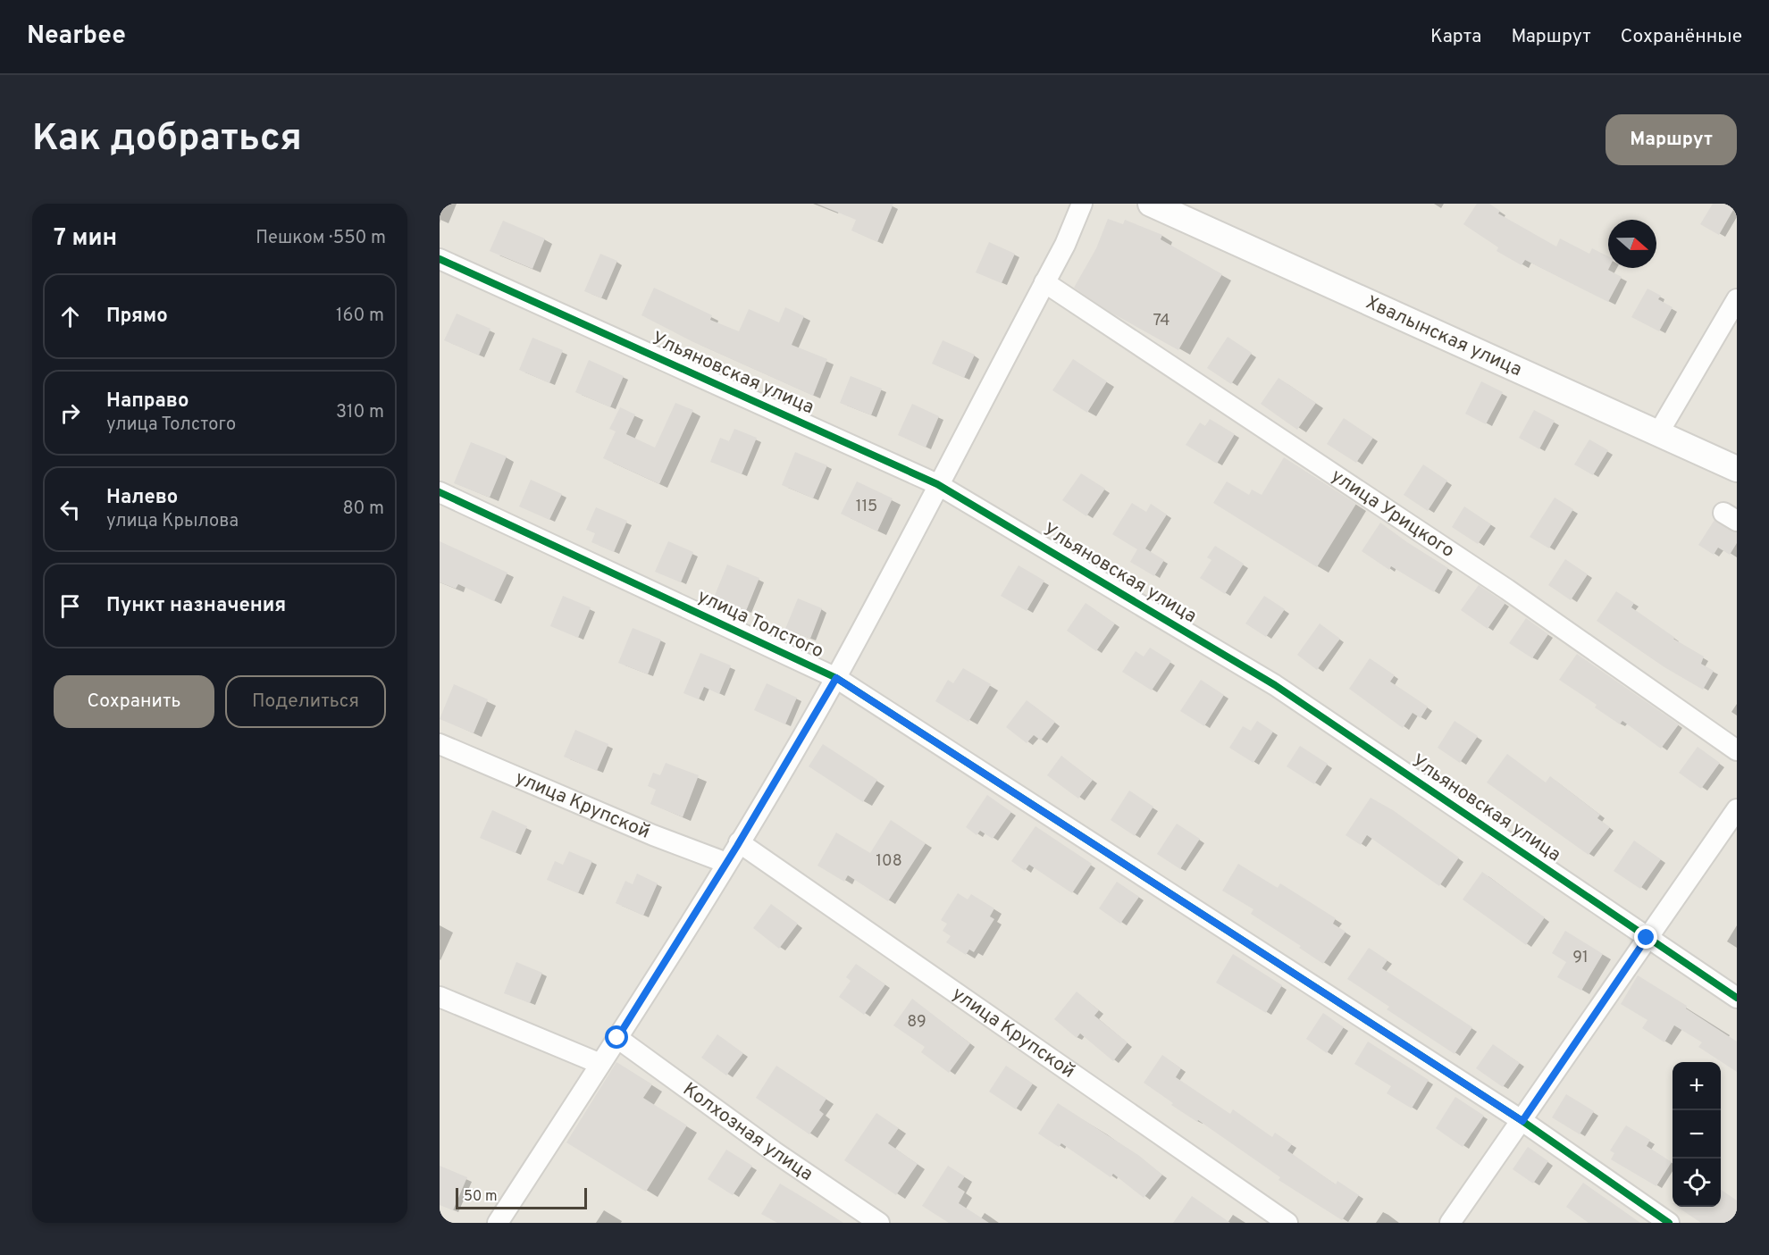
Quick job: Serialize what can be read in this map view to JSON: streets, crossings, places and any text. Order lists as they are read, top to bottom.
{
  "streets": {
    "street": [
      "Хвалынская улица",
      "Ульяновская улица",
      "улица Урицкого",
      "улица Толстого",
      "улица Крупской",
      "Колхозная улица"
    ]
  },
  "house_numbers": [
    "74",
    "115",
    "108",
    "91",
    "89"
  ],
  "scale_bar": "50 m",
  "north": "right",
  "page": {
    "header": "Nearbee",
    "nav": ["Карта", "Маршрут", "Сохранённые"],
    "buttons": [
      "Маршрут",
      ["Сохранить", "Поделиться"]
    ],
    "title": "Как добраться",
    "heading": ["7 мин", "Пешком · 550 m"],
    "list": [
      ["Прямо", "160 m"],
      ["Направо", "улица Толстого", "310 m"],
      ["Налево", "улица Крылова", "80 m"],
      "Пункт назначения"
    ],
    "map_buttons": ["+", "−"],
    "scale": "50 m"
  }
}
